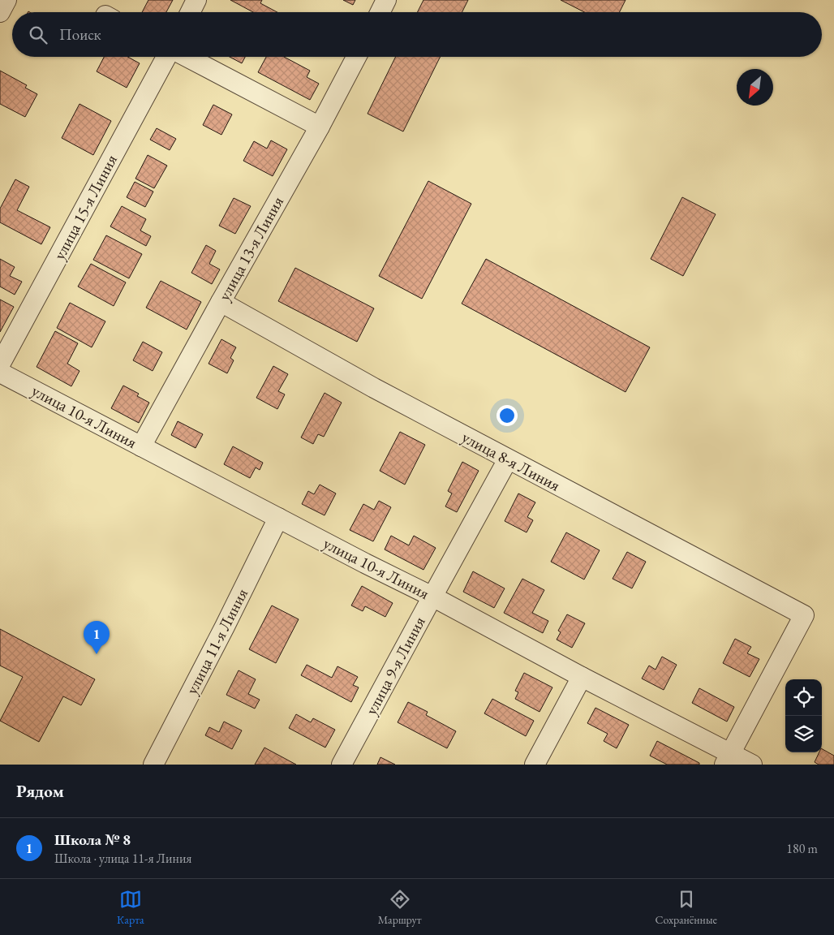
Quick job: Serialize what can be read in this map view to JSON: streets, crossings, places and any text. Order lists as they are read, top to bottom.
{
  "streets": {
    "street": [
      "улица 15-я Линия",
      "улица 13-я Линия",
      "улица 10-я Линия",
      "улица 8-я Линия",
      "улица 11-я Линия",
      "улица 9-я Линия"
    ]
  },
  "crossings": [
    ["улица 13-я Линия", "улица 10-я Линия"],
    ["улица 13-я Линия", "улица 8-я Линия"],
    ["улица 10-я Линия", "улица 8-я Линия"],
    ["улица 10-я Линия", "улица 11-я Линия"],
    ["улица 10-я Линия", "улица 9-я Линия"],
    ["улица 8-я Линия", "улица 9-я Линия"]
  ],
  "north": "bottom left",
  "page": {
    "search": "Поиск",
    "pins": "1",
    "heading": "Рядом",
    "list": [
      {
        "mark": "1",
        "name": "Школа № 8",
        "note": "Школа · улица 11-я Линия",
        "value": "180 m"
      }
    ],
    "nav": ["Карта", "Маршрут", "Сохранённые"]
  }
}
